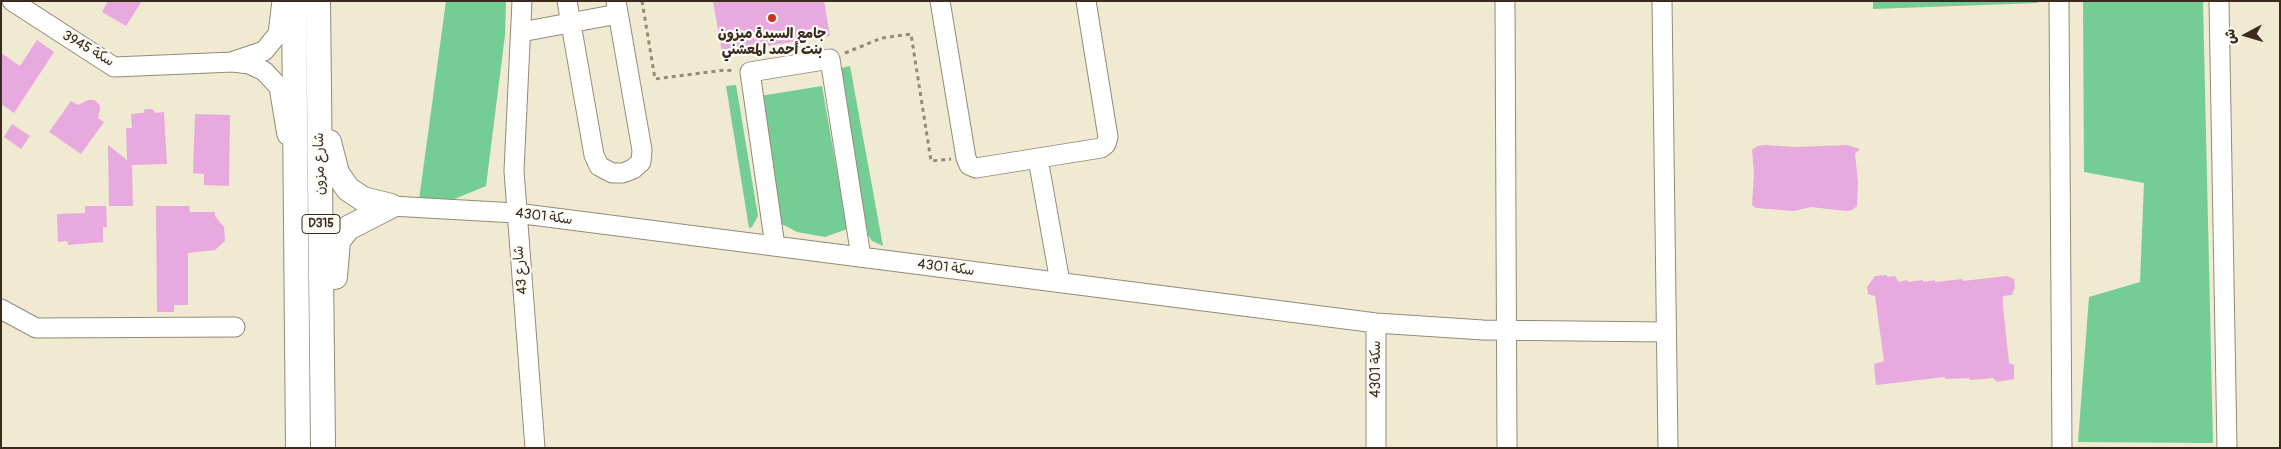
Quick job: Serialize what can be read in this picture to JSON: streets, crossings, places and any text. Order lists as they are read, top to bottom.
{
  "streets": {
    "main road": ["شارع مزون", "D315"],
    "street": ["سكة 3945", "سكة 4301", "شارع 43"]
  },
  "crossings": [
    ["سكة 4301", "شارع 43"]
  ],
  "places": ["جامع السيدة ميزون بنت أحمد المعشني"],
  "north": "left"
}
